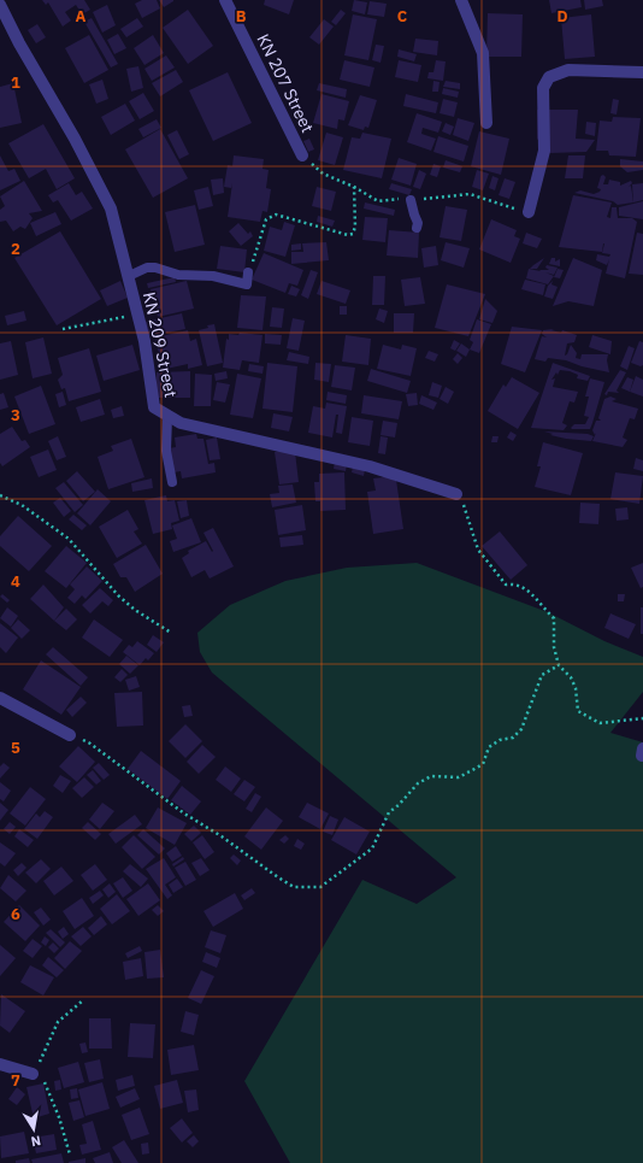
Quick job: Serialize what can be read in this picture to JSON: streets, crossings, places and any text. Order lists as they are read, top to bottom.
{
  "streets": {
    "street": ["KN 207 Street", "KN 209 Street"]
  },
  "north": "bottom",
  "grid": {
    "columns": [
      "A",
      "B",
      "C",
      "D"
    ],
    "rows": [
      "1",
      "2",
      "3",
      "4",
      "5",
      "6",
      "7"
    ]
  }
}
